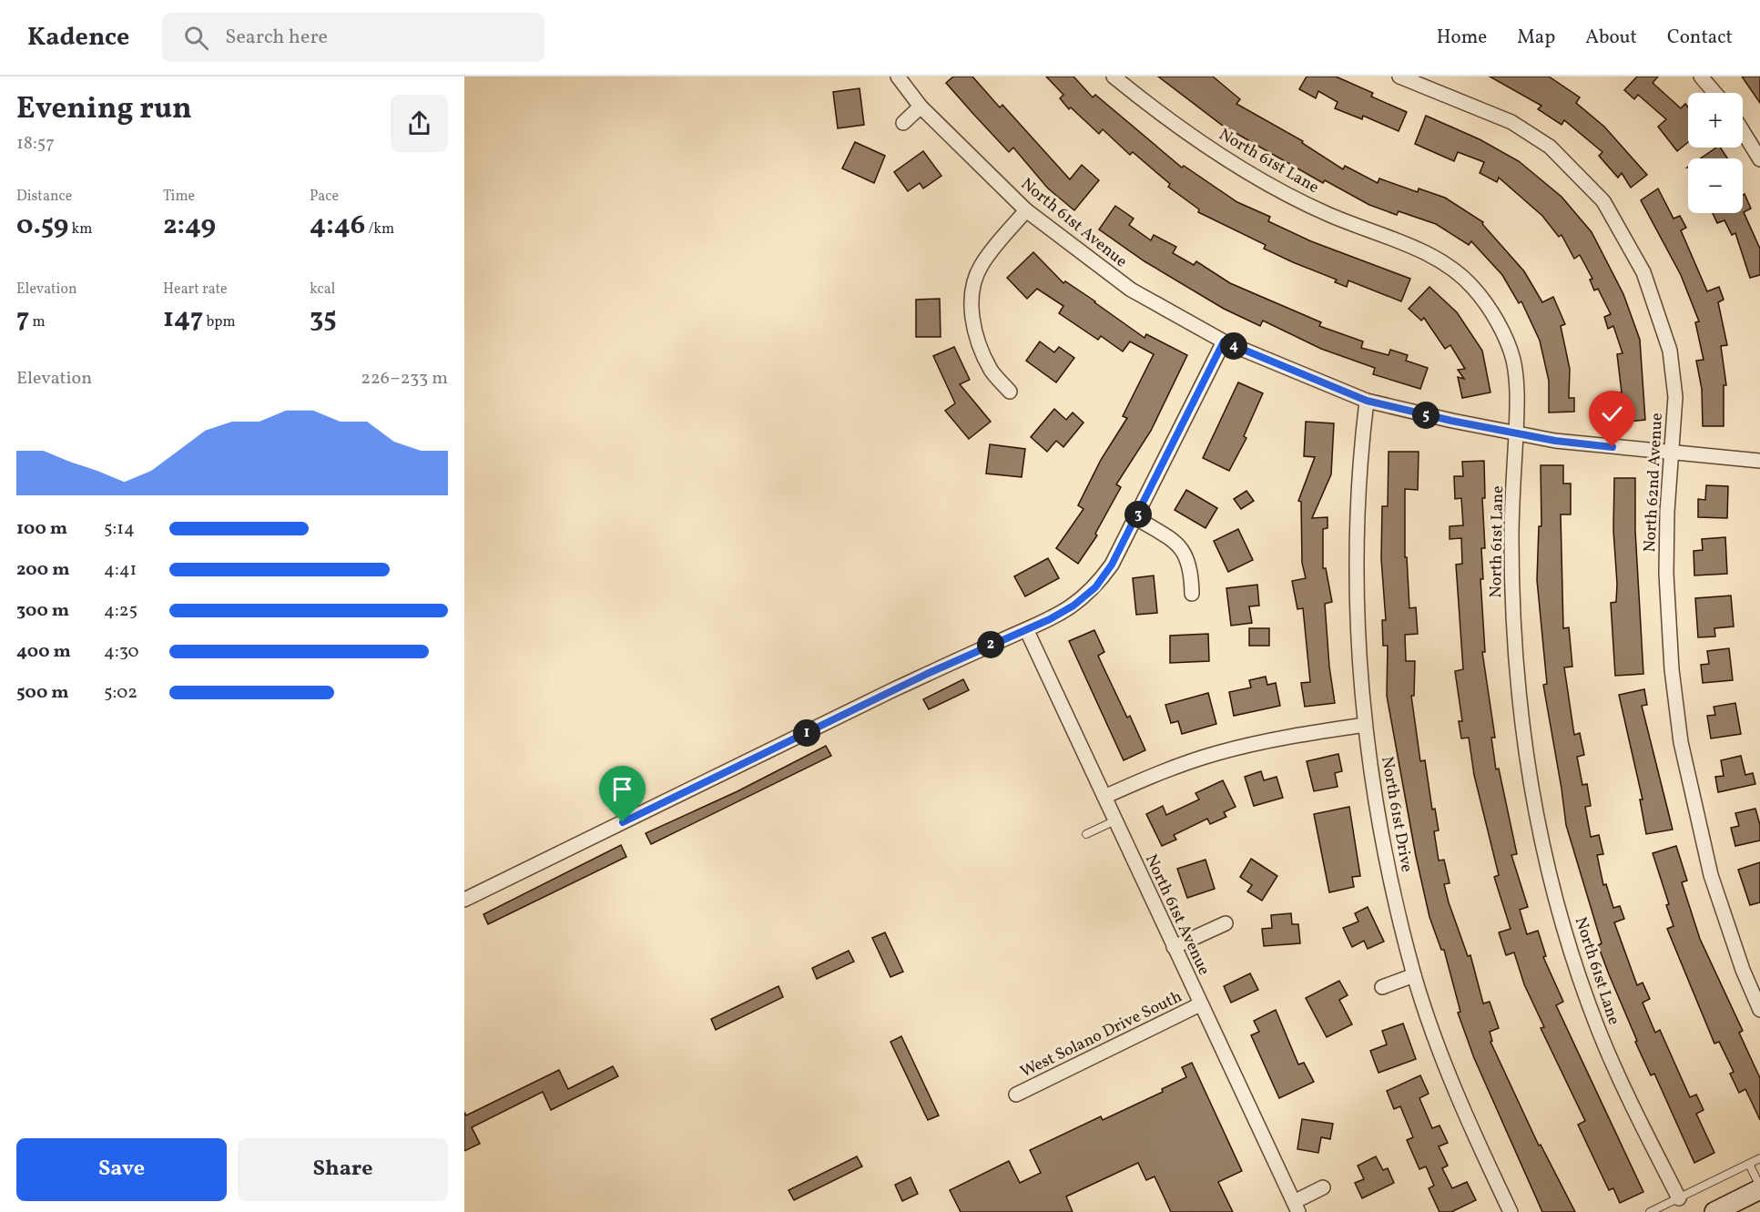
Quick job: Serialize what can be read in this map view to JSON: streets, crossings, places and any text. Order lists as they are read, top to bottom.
{
  "streets": {
    "street": [
      "North 61st Lane",
      "North 61st Avenue",
      "North 62nd Avenue",
      "North 61st Drive",
      "West Solano Drive South"
    ]
  },
  "crossings": [
    ["North 61st Lane", "North 61st Avenue"],
    ["North 61st Avenue", "North 62nd Avenue"],
    ["North 61st Avenue", "North 61st Drive"],
    ["North 61st Avenue", "West Solano Drive South"]
  ],
  "page": {
    "header": "Kadence",
    "search": "Search here",
    "nav": [
      "Home",
      "Map",
      "About",
      "Contact"
    ],
    "heading": ["Evening run", "18:57"],
    "map_buttons": ["+", "−"],
    "stats": [
      ["Distance", "0.59 km"],
      ["Time", "2:49"],
      ["Pace", "4:46 /km"],
      ["Elevation", "7 m"],
      ["Heart rate", "147 bpm"],
      ["kcal", "35"]
    ],
    "pins": [
      "4",
      "5",
      "3",
      "2",
      "1"
    ],
    "chart": ["Elevation", "226–233 m"],
    "list": [
      {
        "name": "100 m",
        "note": "5:14"
      },
      {
        "name": "200 m",
        "note": "4:41"
      },
      {
        "name": "300 m",
        "note": "4:25"
      },
      {
        "name": "400 m",
        "note": "4:30"
      },
      {
        "name": "500 m",
        "note": "5:02"
      }
    ],
    "buttons": ["Save", "Share"]
  }
}
